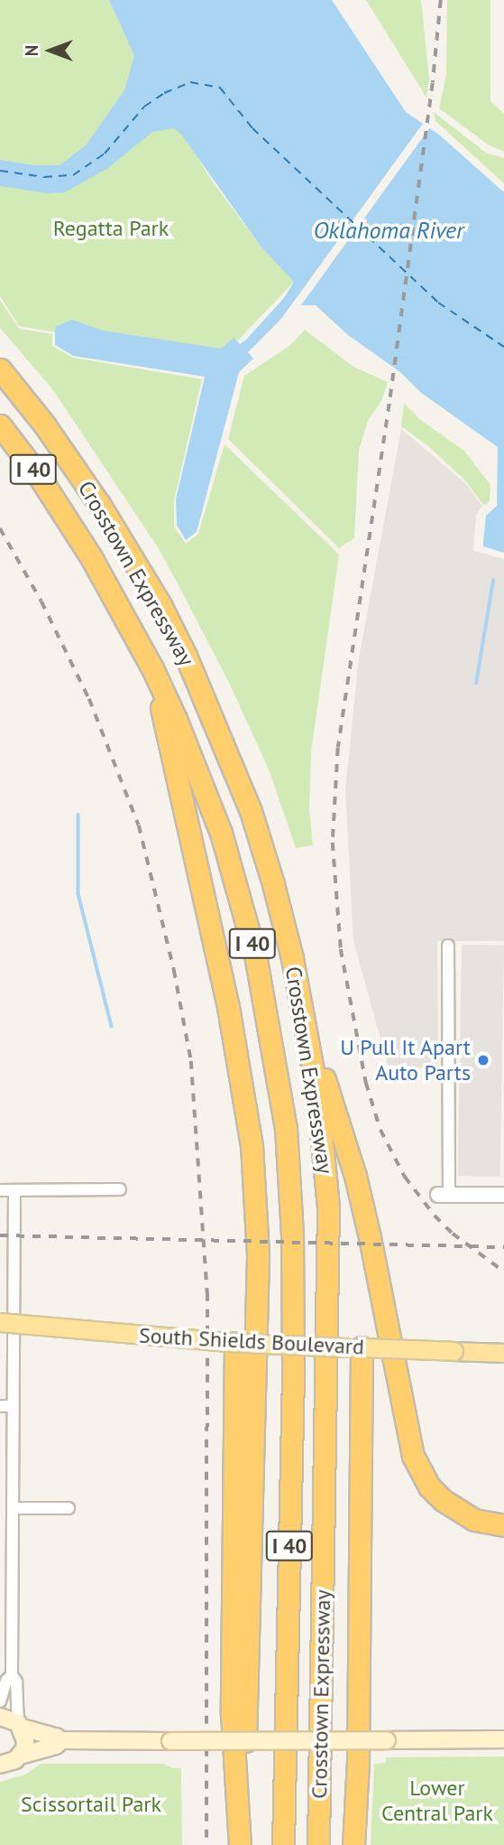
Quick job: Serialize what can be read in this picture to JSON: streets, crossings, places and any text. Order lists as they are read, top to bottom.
{
  "streets": {
    "highway": ["I 40", "Crosstown Expressway"],
    "main road": ["South Shields Boulevard"]
  },
  "water": ["Oklahoma River"],
  "parks": ["Regatta Park", "Lower Central Park", "Scissortail Park"],
  "places": ["U Pull It Apart Auto Parts"],
  "north": "left"
}
